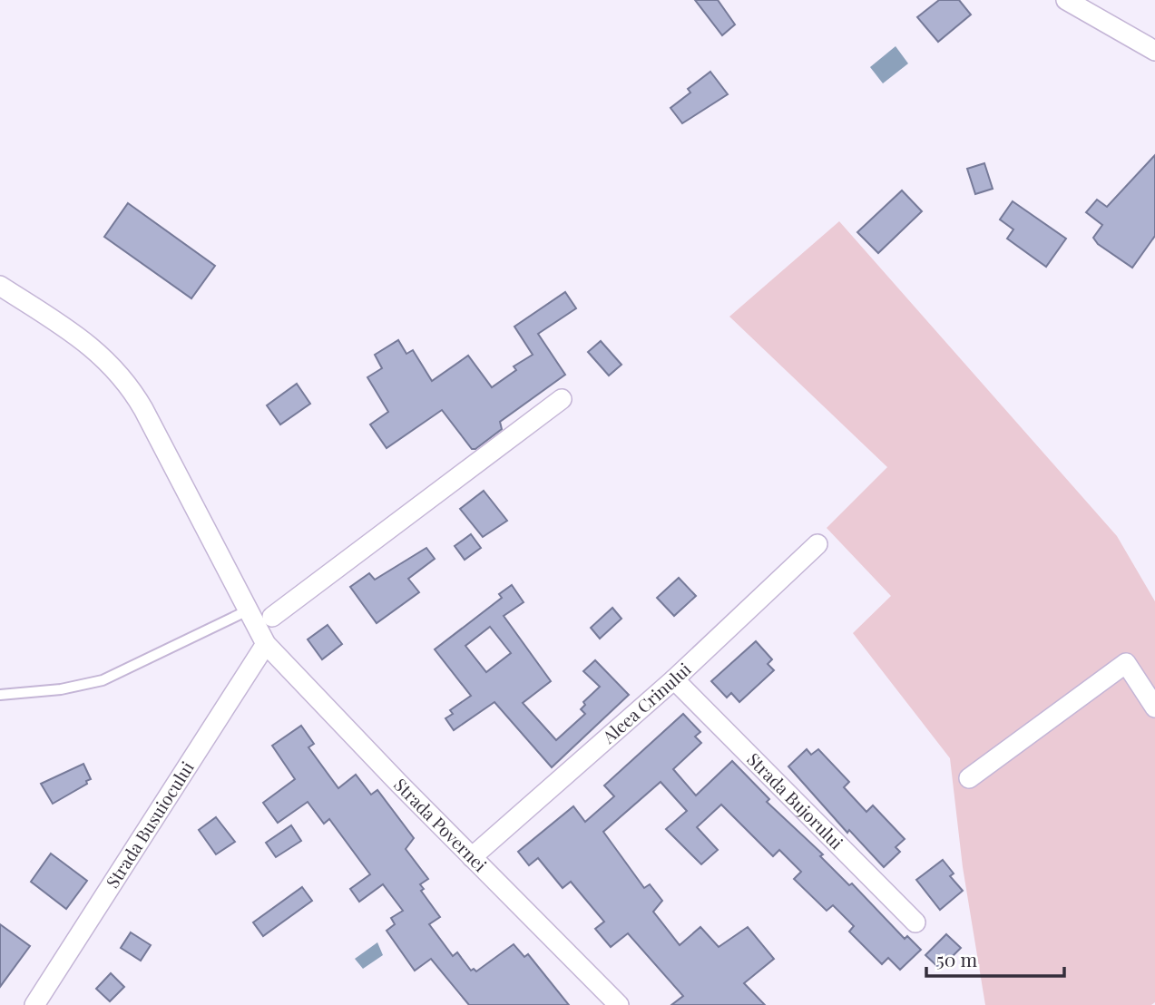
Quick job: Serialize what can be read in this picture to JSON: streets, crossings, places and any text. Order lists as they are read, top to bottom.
{
  "streets": {
    "street": [
      "Aleea Crinului",
      "Strada Bujorului",
      "Strada Busuiocului",
      "Strada Povernei"
    ]
  },
  "crossings": [
    ["Aleea Crinului", "Strada Bujorului"],
    ["Aleea Crinului", "Strada Povernei"],
    ["Strada Busuiocului", "Strada Povernei"]
  ],
  "scale_bar": "50 m"
}
